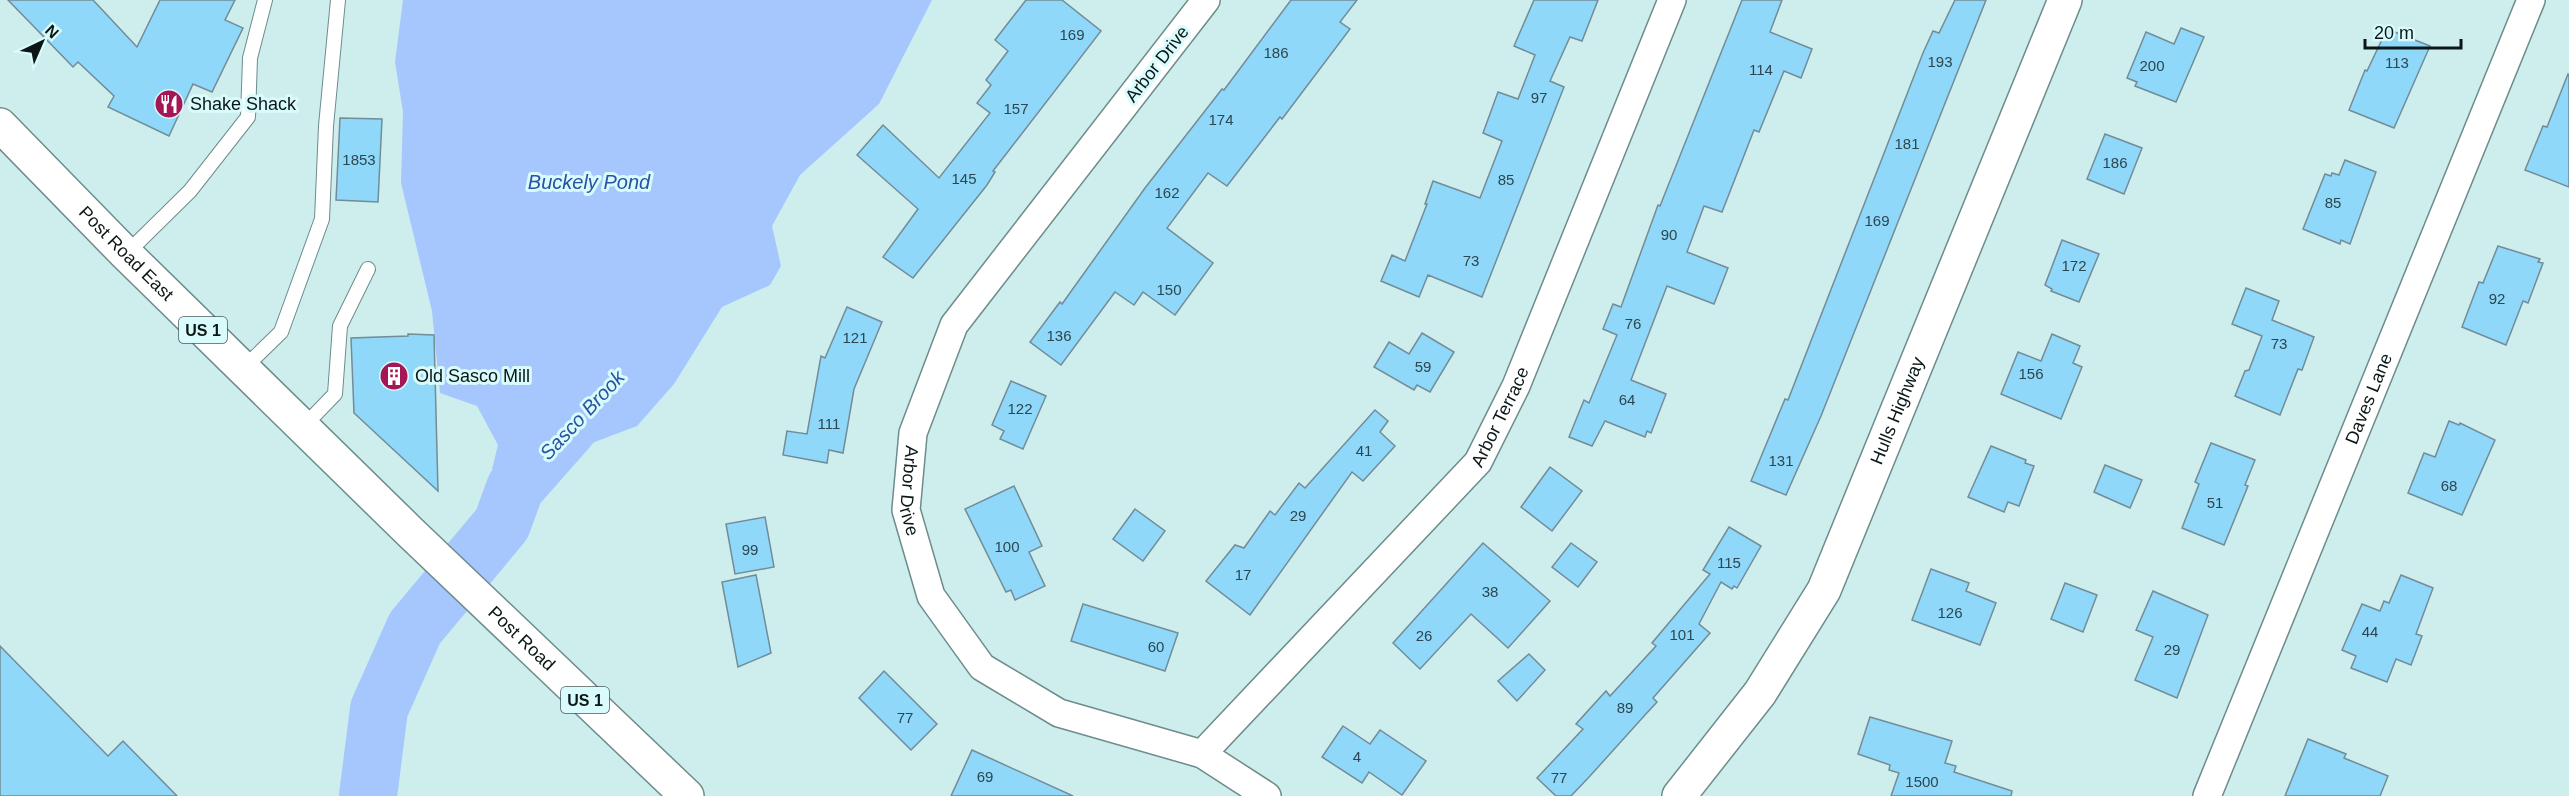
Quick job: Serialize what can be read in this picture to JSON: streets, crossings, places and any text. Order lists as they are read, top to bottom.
{
  "streets": {
    "main road": [
      "Post Road East",
      "US 1",
      "Hulls Highway",
      "Post Road"
    ],
    "street": ["Arbor Drive", "Daves Lane", "Arbor Terrace"]
  },
  "crossings": [
    ["Arbor Drive", "Arbor Terrace"],
    ["Post Road East", "Post Road"]
  ],
  "water": ["Buckely Pond", "Sasco Brook"],
  "places": {
    "restaurant": ["Shake Shack"],
    "building": ["Old Sasco Mill"]
  },
  "house_numbers": [
    "169",
    "186",
    "193",
    "113",
    "200",
    "114",
    "97",
    "157",
    "174",
    "181",
    "1853",
    "186",
    "145",
    "85",
    "162",
    "85",
    "169",
    "90",
    "73",
    "172",
    "150",
    "92",
    "76",
    "136",
    "121",
    "73",
    "59",
    "156",
    "64",
    "122",
    "111",
    "41",
    "131",
    "68",
    "51",
    "29",
    "100",
    "99",
    "115",
    "17",
    "38",
    "126",
    "44",
    "101",
    "26",
    "60",
    "29",
    "89",
    "77",
    "4",
    "69",
    "77",
    "1500"
  ],
  "scale_bar": "20 m",
  "north": "top right"
}
